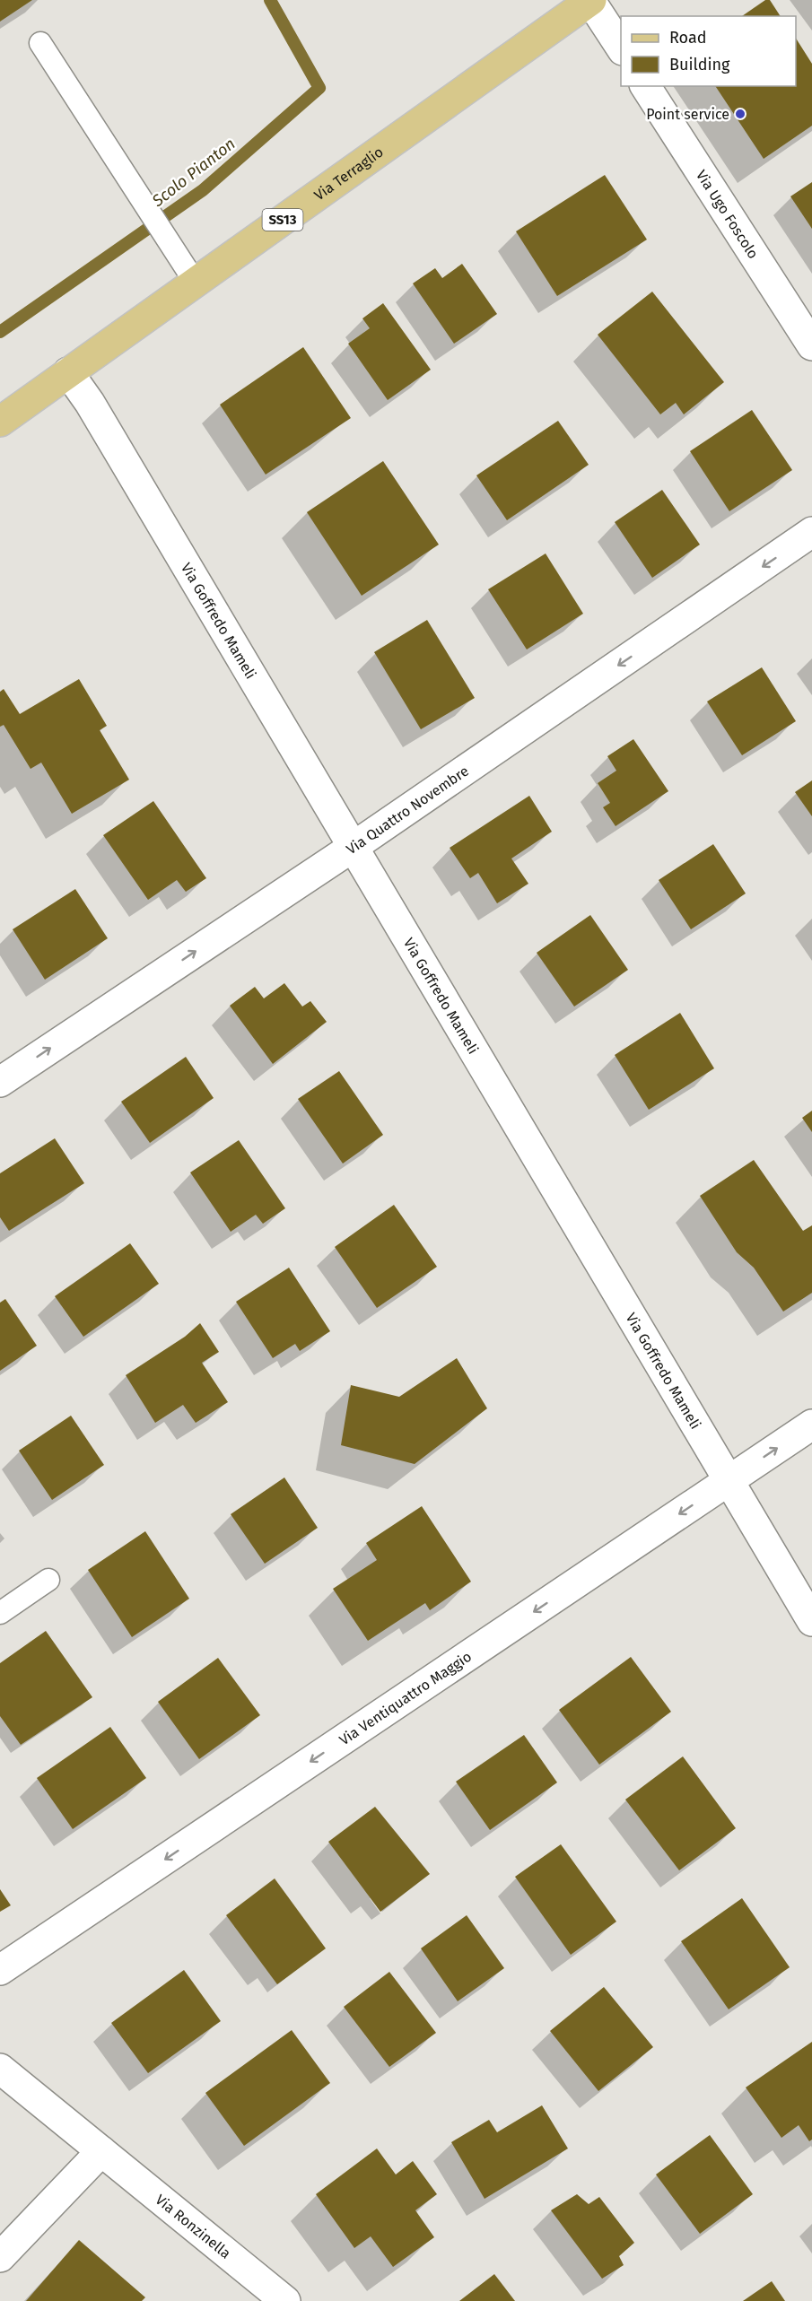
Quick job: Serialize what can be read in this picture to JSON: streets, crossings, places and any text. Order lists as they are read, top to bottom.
{
  "streets": {
    "main road": ["Via Terraglio", "SS13"],
    "street": [
      "Via Ugo Foscolo",
      "Via Goffredo Mameli",
      "Via Quattro Novembre",
      "Via Ventiquattro Maggio",
      "Via Ronzinella"
    ]
  },
  "crossings": [
    ["Via Terraglio", "Via Goffredo Mameli"],
    ["Via Goffredo Mameli", "Via Quattro Novembre"],
    ["Via Goffredo Mameli", "Via Ventiquattro Maggio"]
  ],
  "water": ["Scolo Pianton"],
  "places": ["Point service"],
  "legend": ["Road", "Building"]
}
